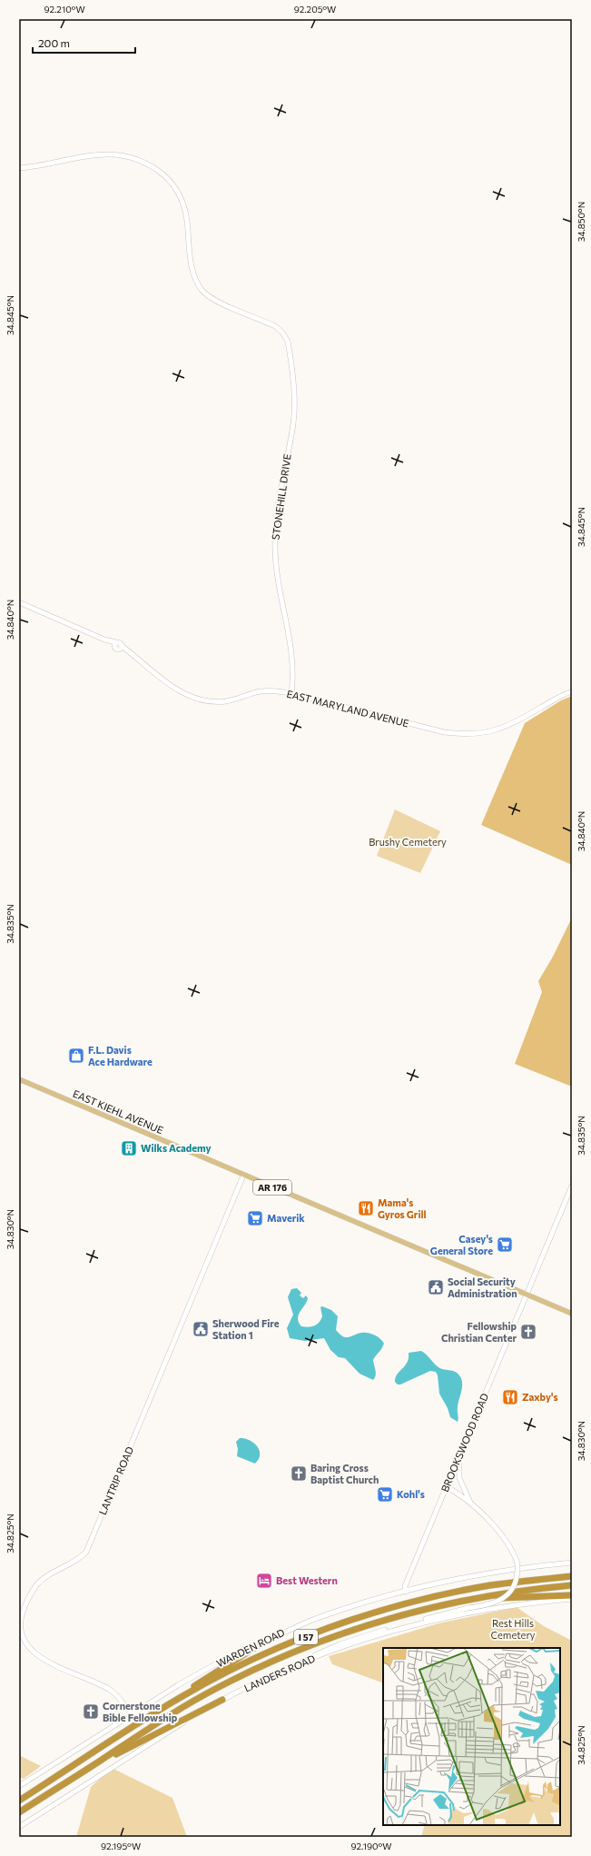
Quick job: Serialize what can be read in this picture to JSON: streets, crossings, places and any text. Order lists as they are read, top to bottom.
{
  "streets": {
    "highway": ["I 57"],
    "main road": [
      "STONEHILL DRIVE",
      "EAST MARYLAND AVENUE",
      "EAST KIEHL AVENUE",
      "AR 176",
      "BROOKSWOOD ROAD",
      "LANTRIP ROAD",
      "WARDEN ROAD",
      "LANDERS ROAD"
    ]
  },
  "crossings": [
    ["STONEHILL DRIVE", "EAST MARYLAND AVENUE"],
    ["EAST KIEHL AVENUE", "BROOKSWOOD ROAD"],
    ["EAST KIEHL AVENUE", "LANTRIP ROAD"],
    ["BROOKSWOOD ROAD", "WARDEN ROAD"],
    ["LANTRIP ROAD", "WARDEN ROAD"]
  ],
  "parks": ["Brushy Cemetery", "Rest Hills Cemetery"],
  "places": {
    "shop": ["F.L. Davis Ace Hardware"],
    "building": ["Wilks Academy"],
    "restaurant": ["Mama's Gyros Grill", "Zaxby's"],
    "supermarket": ["Maverik", "Casey's General Store", "Kohl's"],
    "public building": ["Social Security Administration", "Sherwood Fire Station 1"],
    "church": ["Fellowship Christian Center", "Baring Cross Baptist Church", "Cornerstone Bible Fellowship"],
    "hotel": ["Best Western"]
  },
  "scale_bar": "200 m",
  "coordinates": [
    "92.210°W",
    "92.205°W",
    "34.850°N",
    "34.845°N",
    "34.840°N",
    "34.835°N",
    "34.830°N",
    "34.825°N",
    "92.195°W",
    "92.190°W"
  ]
}
